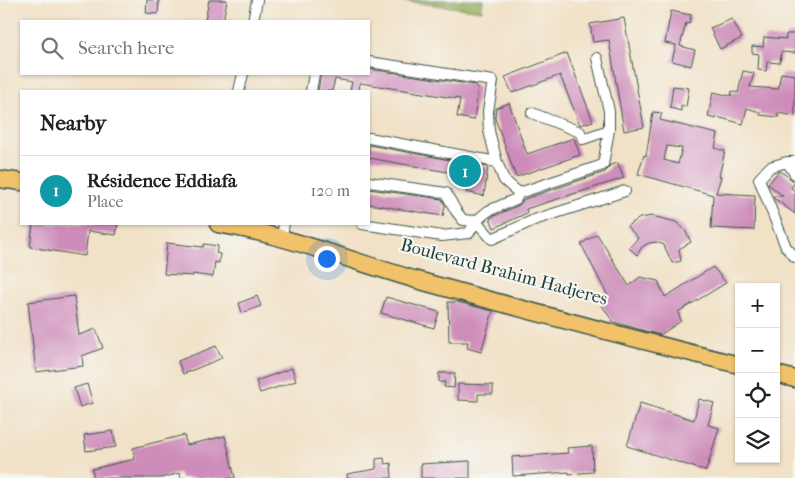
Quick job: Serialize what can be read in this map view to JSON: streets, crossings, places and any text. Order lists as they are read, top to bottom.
{
  "streets": {
    "main road": ["Boulevard Brahim Hadjeres"]
  },
  "page": {
    "search": "Search here",
    "heading": "Nearby",
    "pins": "1",
    "list": [
      {
        "mark": "1",
        "name": "Résidence Eddiafa",
        "note": "Place",
        "value": "120 m"
      }
    ],
    "map_buttons": ["+", "−"]
  }
}
